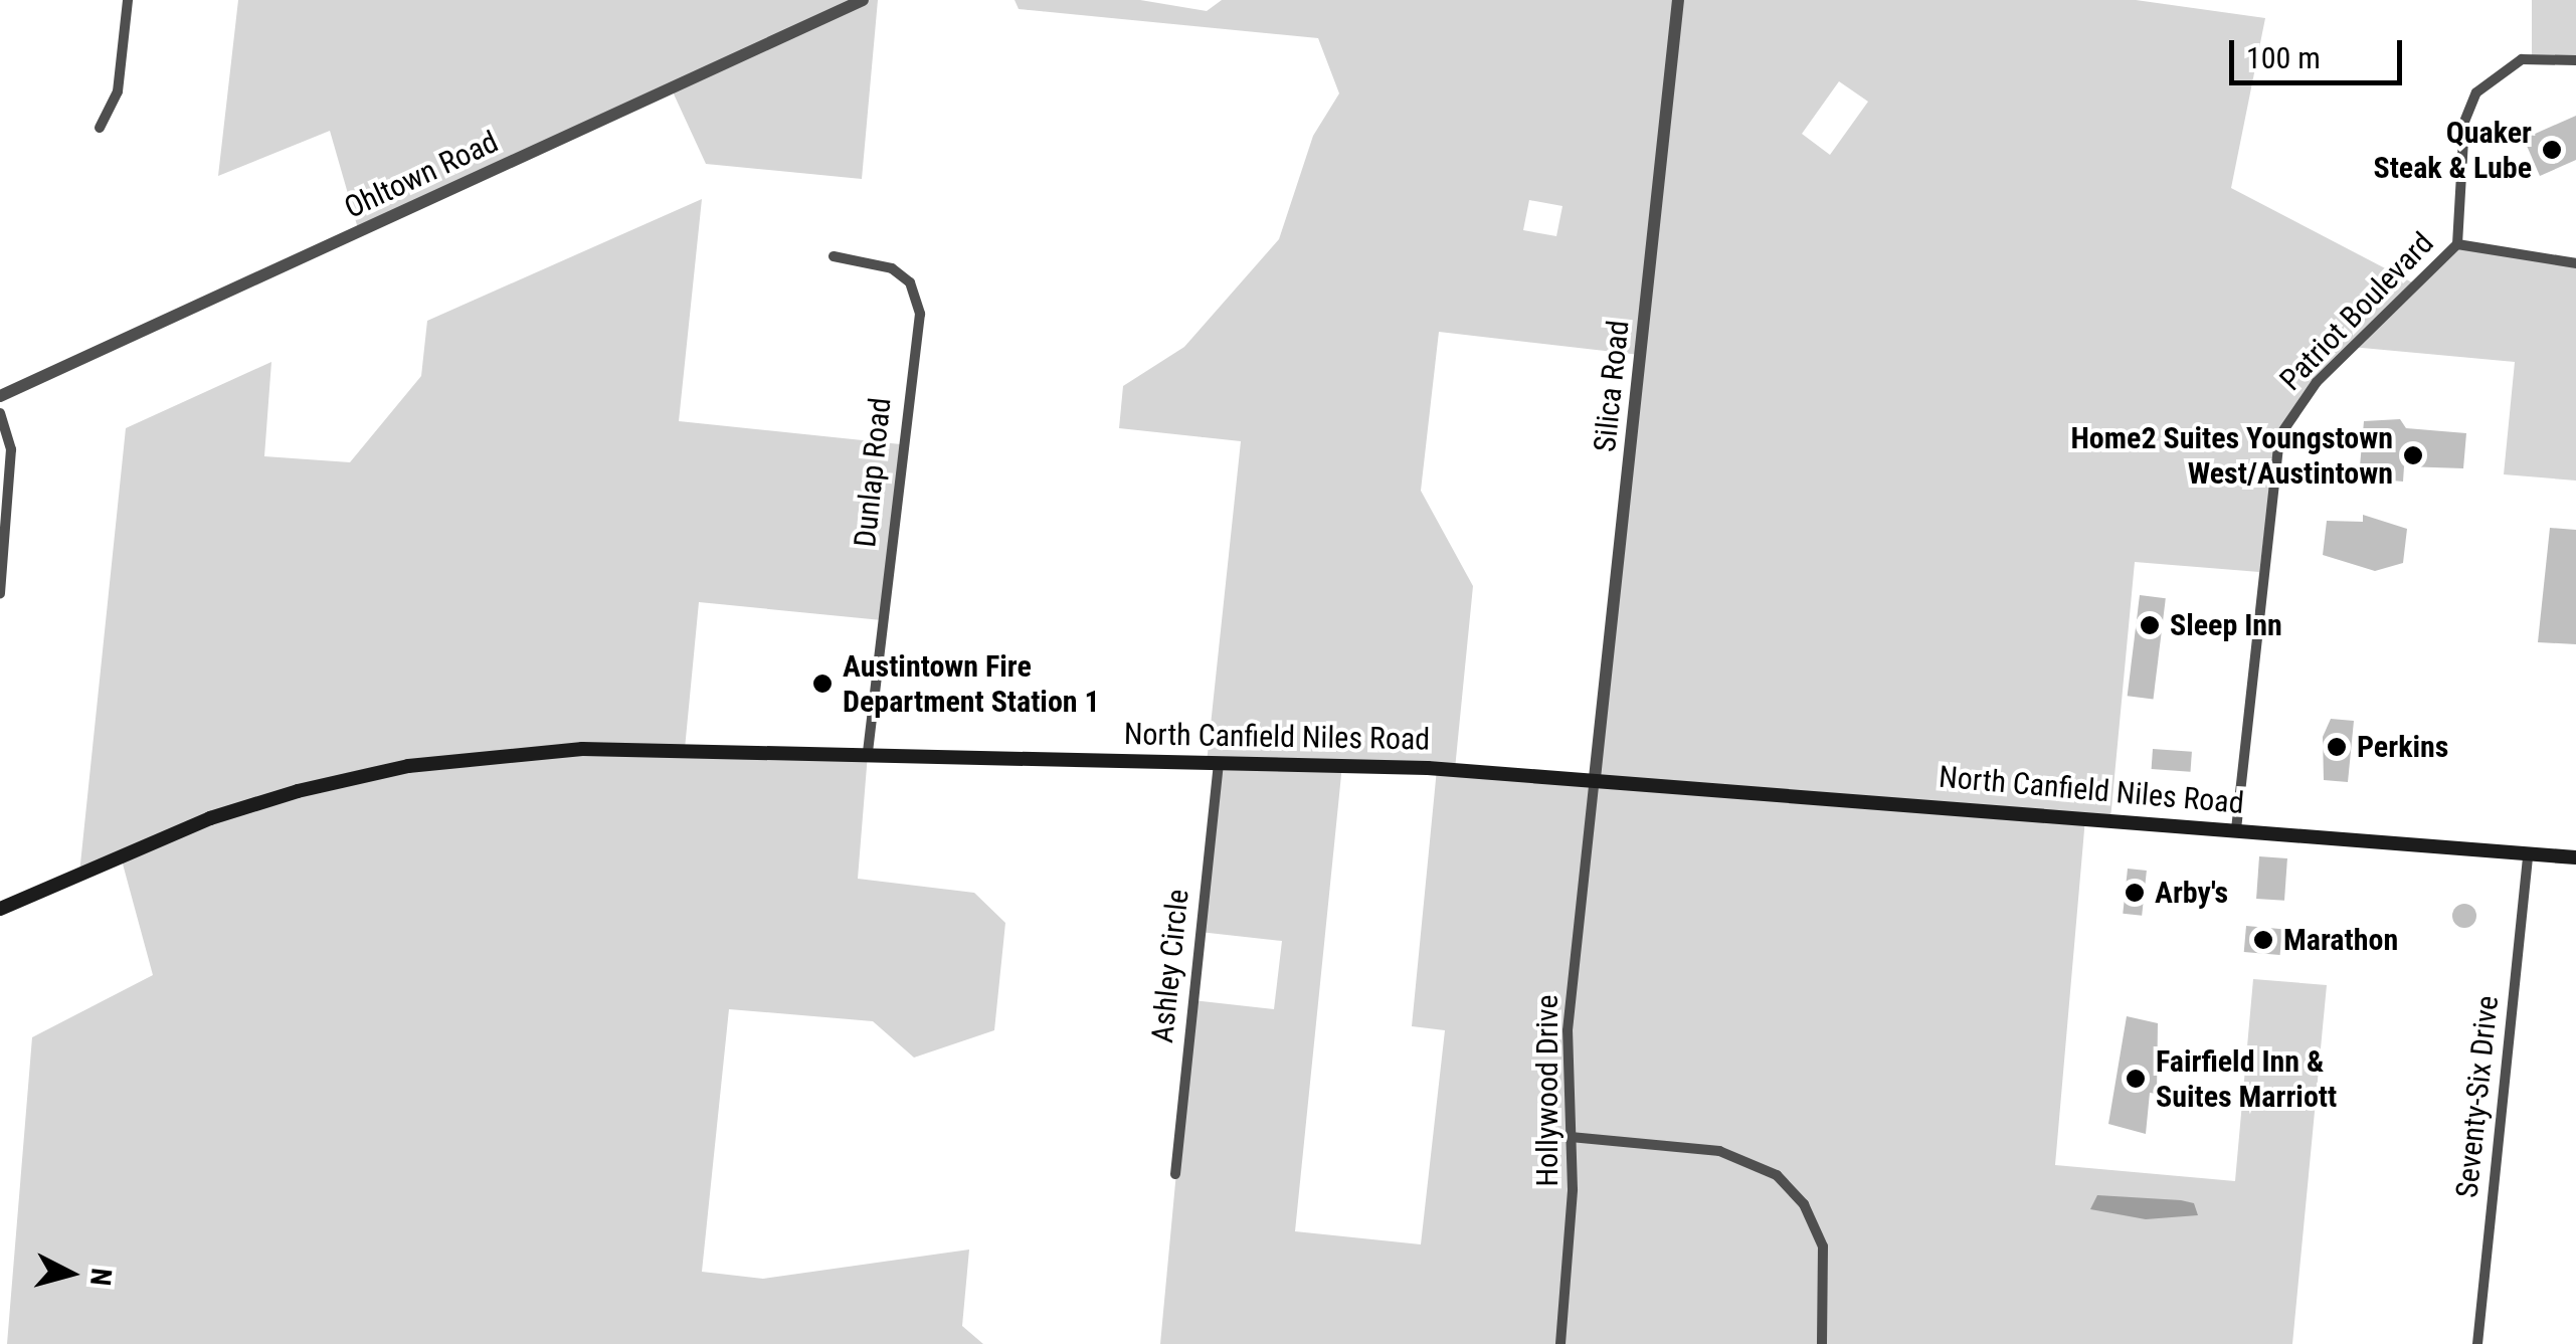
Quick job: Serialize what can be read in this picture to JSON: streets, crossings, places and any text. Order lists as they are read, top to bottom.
{
  "streets": {
    "main road": ["North Canfield Niles Road"],
    "street": [
      "Ohltown Road",
      "Patriot Boulevard",
      "Silica Road",
      "Dunlap Road",
      "Ashley Circle",
      "Hollywood Drive",
      "Seventy-Six Drive"
    ]
  },
  "crossings": [
    ["Patriot Boulevard", "North Canfield Niles Road"],
    ["Silica Road", "North Canfield Niles Road"],
    ["Silica Road", "Hollywood Drive"],
    ["Dunlap Road", "North Canfield Niles Road"],
    ["North Canfield Niles Road", "Ashley Circle"],
    ["North Canfield Niles Road", "Hollywood Drive"],
    ["North Canfield Niles Road", "Seventy-Six Drive"]
  ],
  "places": [
    "Quaker Steak & Lube",
    "Home2 Suites Youngstown West/Austintown",
    "Sleep Inn",
    "Austintown Fire Department Station 1",
    "Perkins",
    "Arby's",
    "Marathon",
    "Fairfield Inn & Suites Marriott"
  ],
  "scale_bar": "100 m",
  "north": "right"
}
